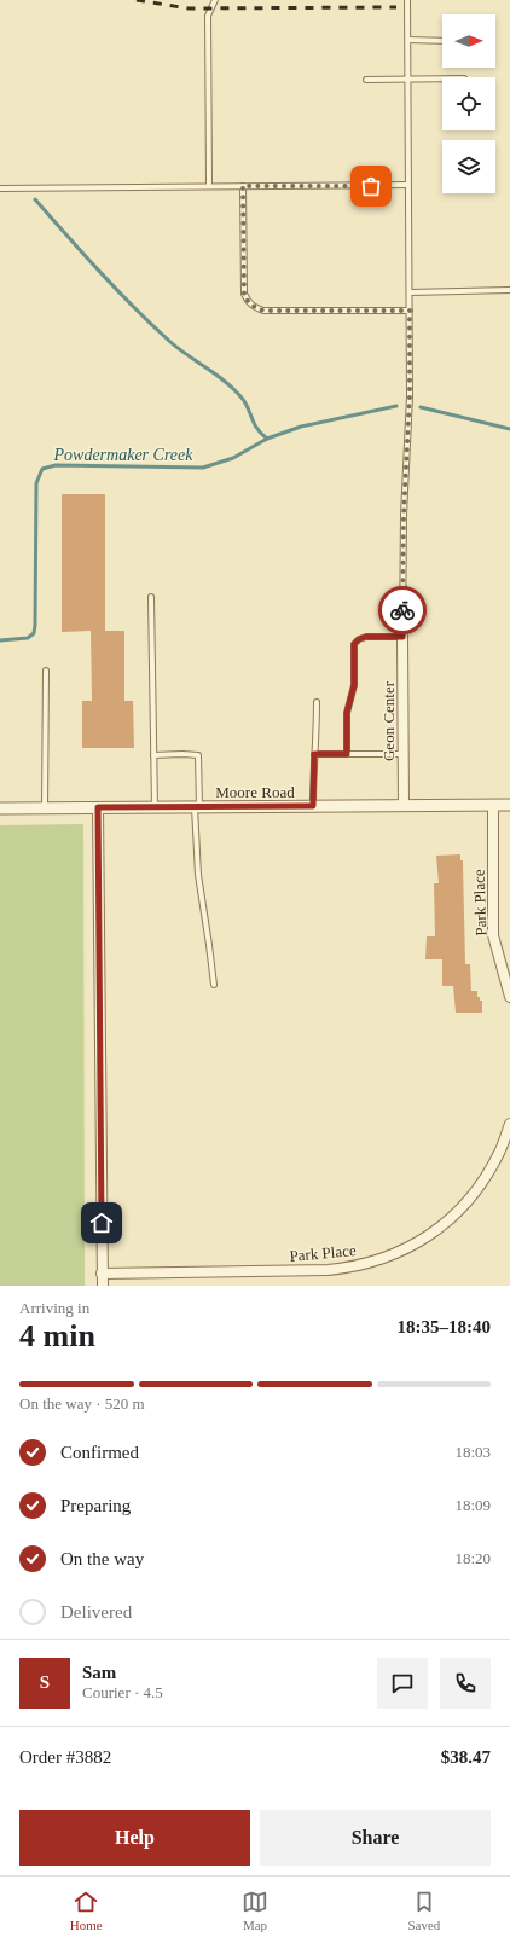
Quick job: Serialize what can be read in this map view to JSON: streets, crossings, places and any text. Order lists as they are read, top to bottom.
{
  "streets": {
    "street": ["Geon Center", "Moore Road", "Park Place"]
  },
  "crossings": [
    ["Geon Center", "Moore Road"],
    ["Moore Road", "Park Place"]
  ],
  "water": ["Powdermaker Creek"],
  "north": "right",
  "page": {
    "heading": ["4 min", "Arriving in", "18:35–18:40"],
    "panel": [
      "Sam",
      "Courier · 4.5",
      "Order #3882",
      "$38.47"
    ],
    "bar": "On the way · 520 m",
    "list": [
      ["Confirmed", "18:03"],
      ["Preparing", "18:09"],
      ["On the way", "18:20"],
      "Delivered"
    ],
    "round": "S",
    "buttons": ["Help", "Share"],
    "tabs": ["Home", "Map", "Saved"]
  }
}
